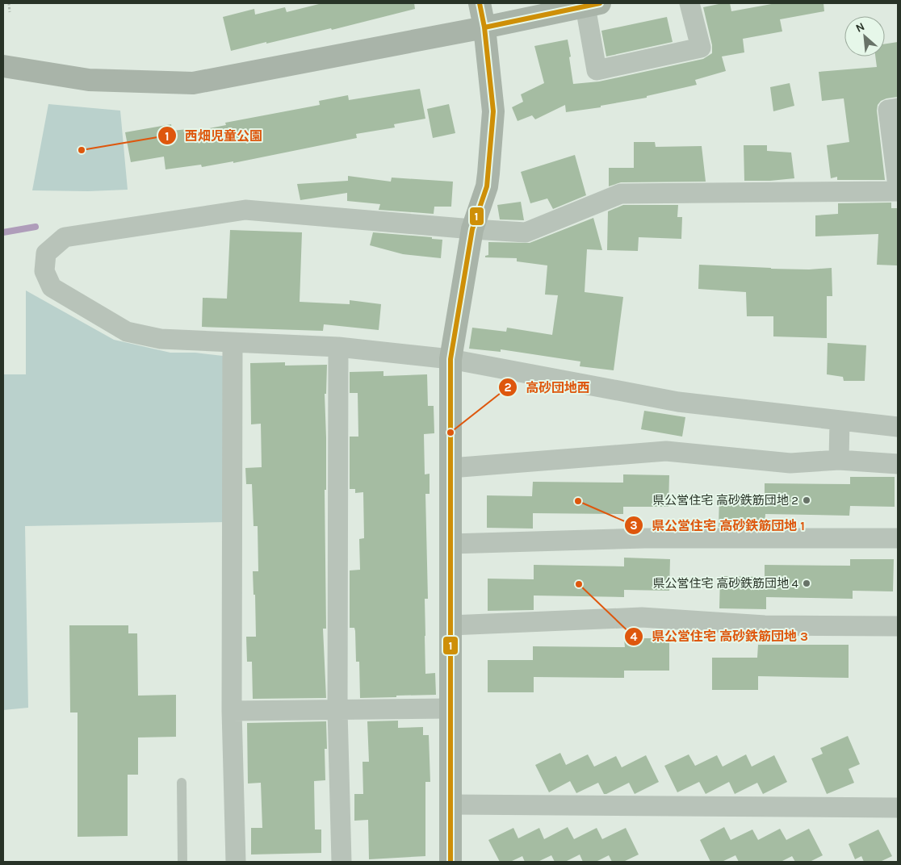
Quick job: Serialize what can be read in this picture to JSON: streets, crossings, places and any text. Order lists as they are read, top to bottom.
{
  "places": [
    "西畑児童公園",
    "高砂団地西",
    "県公営住宅 高砂鉄筋団地 2",
    "県公営住宅 高砂鉄筋団地 1",
    "県公営住宅 高砂鉄筋団地 4",
    "県公営住宅 高砂鉄筋団地 3"
  ],
  "lines": ["transit line 1"],
  "north": "top left"
}
